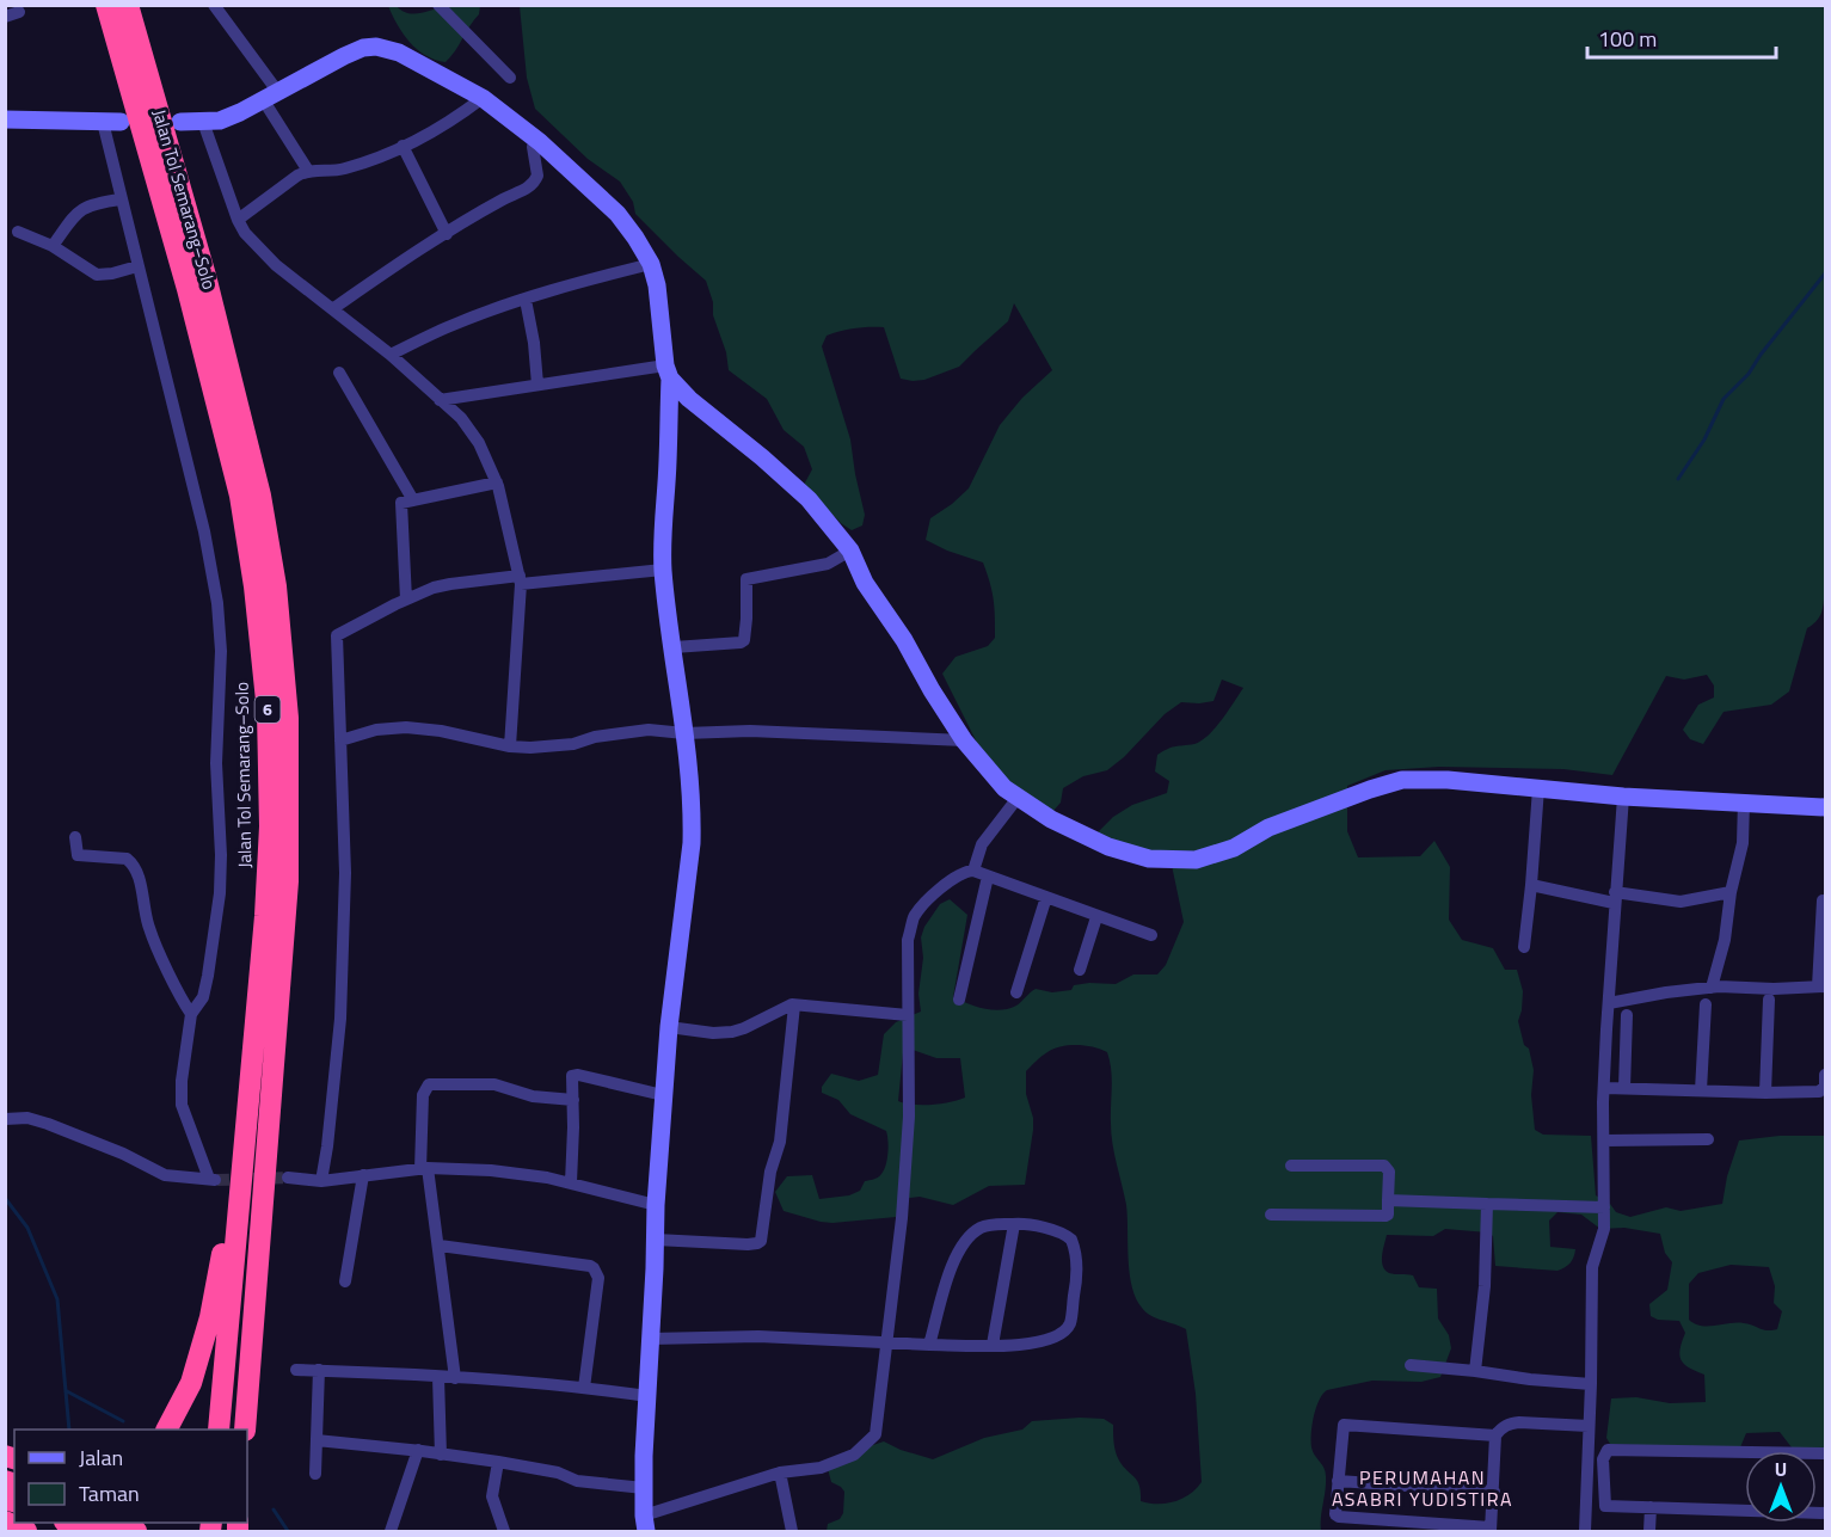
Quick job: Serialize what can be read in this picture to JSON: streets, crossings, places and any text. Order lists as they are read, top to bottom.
{
  "streets": {
    "highway": ["Jalan Tol Semarang–Solo", "6"]
  },
  "districts": ["PERUMAHAN ASABRI YUDISTIRA"],
  "legend": ["Jalan", "Taman"],
  "scale_bar": "100 m",
  "north": "top"
}
